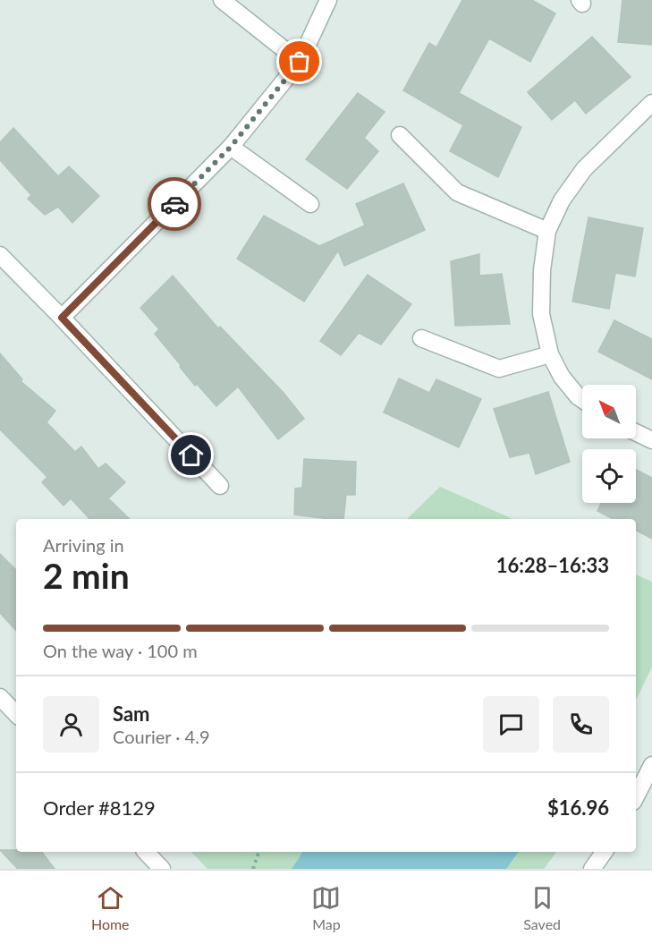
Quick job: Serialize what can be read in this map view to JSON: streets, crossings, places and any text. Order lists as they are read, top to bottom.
{
  "north": "top left",
  "page": {
    "heading": ["2 min", "Arriving in", "16:28–16:33"],
    "panel": [
      "Sam",
      "Courier · 4.9",
      "Order #8129",
      "$16.96"
    ],
    "bar": "On the way · 100 m",
    "tabs": ["Home", "Map", "Saved"]
  }
}
